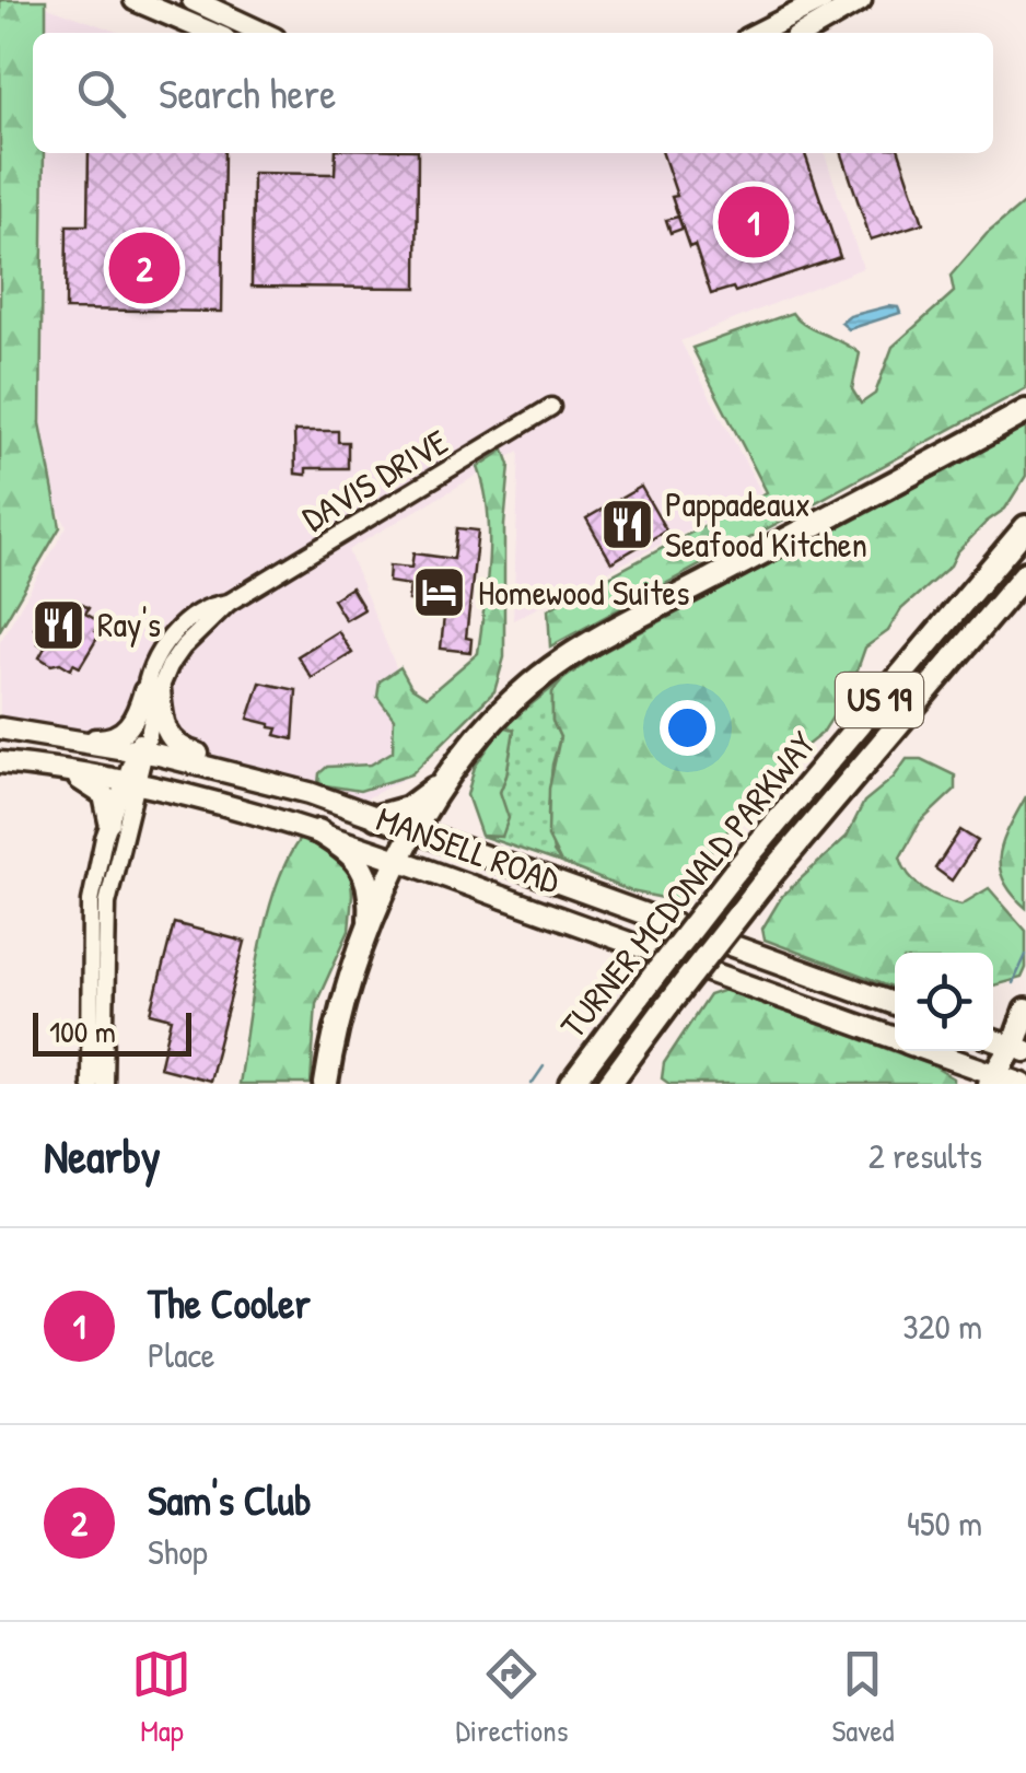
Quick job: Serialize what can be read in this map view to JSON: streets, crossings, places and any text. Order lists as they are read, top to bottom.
{
  "streets": {
    "highway": ["US 19", "TURNER MCDONALD PARKWAY"],
    "main road": ["MANSELL ROAD"],
    "street": ["DAVIS DRIVE"]
  },
  "crossings": [
    ["DAVIS DRIVE", "MANSELL ROAD"]
  ],
  "places": {
    "restaurant": ["Pappadeaux Seafood Kitchen", "Ray's"],
    "hotel": ["Homewood Suites"]
  },
  "scale_bar": "100 m",
  "page": {
    "search": "Search here",
    "pins": ["1", "2"],
    "scale": "100 m",
    "heading": ["Nearby", "2 results"],
    "list": [
      {
        "mark": "1",
        "name": "The Cooler",
        "note": "Place",
        "value": "320 m"
      },
      {
        "mark": "2",
        "name": "Sam's Club",
        "note": "Shop",
        "value": "450 m"
      }
    ],
    "nav": ["Map", "Directions", "Saved"]
  }
}
